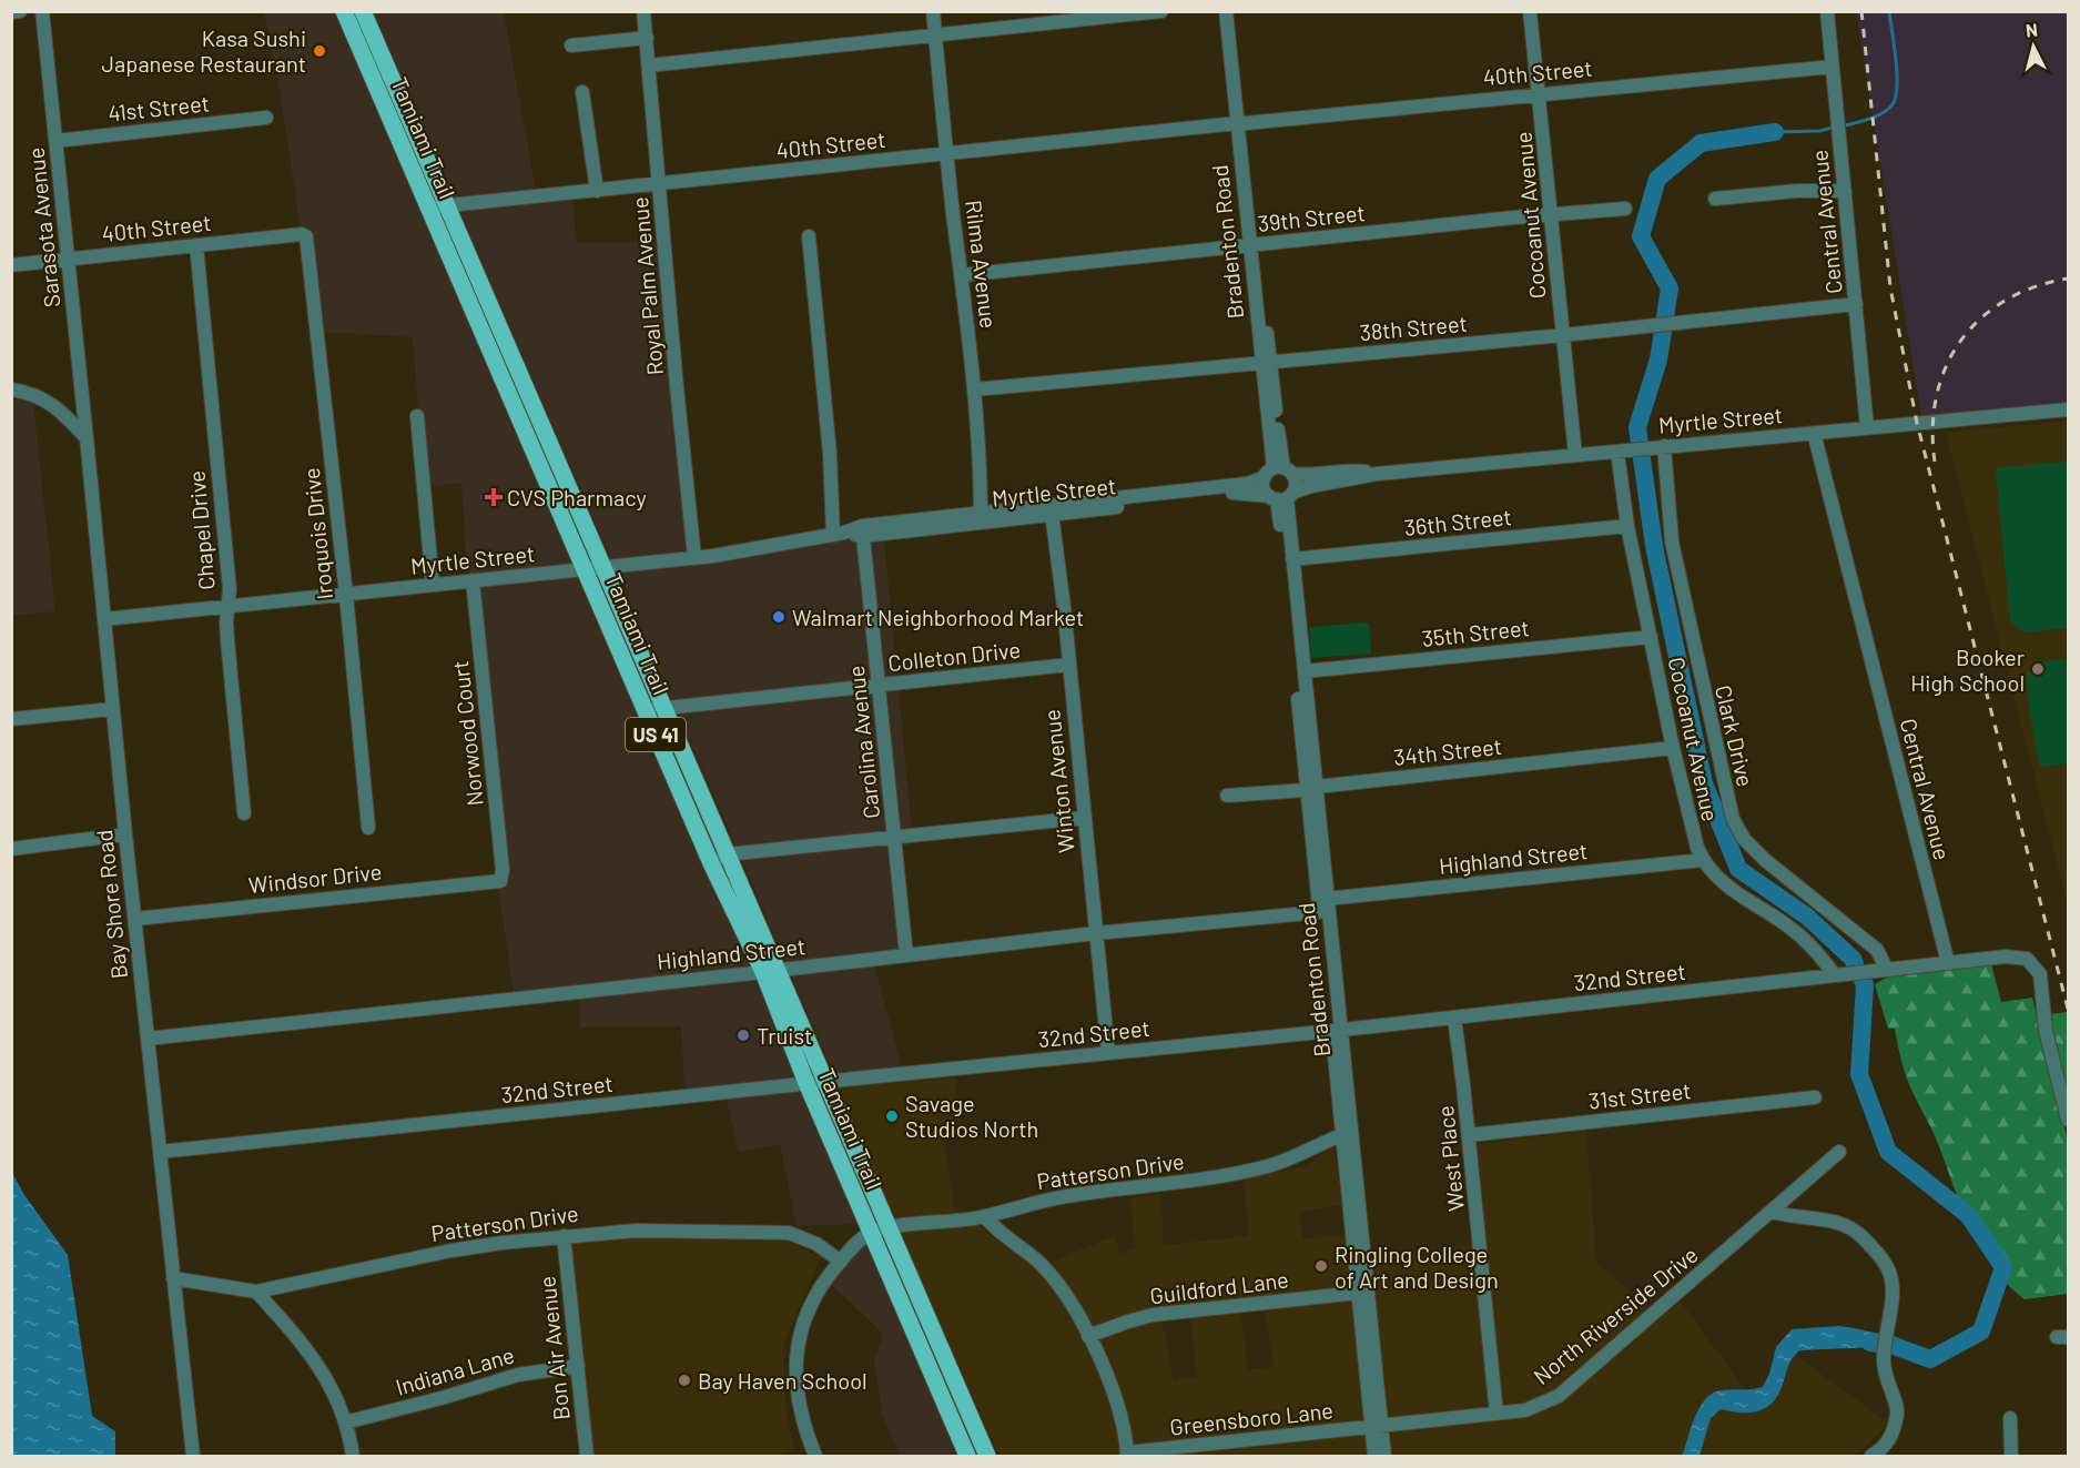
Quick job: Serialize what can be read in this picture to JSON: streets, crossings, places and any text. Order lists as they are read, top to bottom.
{
  "streets": {
    "main road": ["Tamiami Trail", "US 41"],
    "street": [
      "40th Street",
      "41st Street",
      "Cocoanut Avenue",
      "39th Street",
      "Central Avenue",
      "Sarasota Avenue",
      "Bradenton Road",
      "Rilma Avenue",
      "Royal Palm Avenue",
      "38th Street",
      "Myrtle Street",
      "36th Street",
      "Chapel Drive",
      "Iroquois Drive",
      "35th Street",
      "Colleton Drive",
      "Norwood Court",
      "Clark Drive",
      "Carolina Avenue",
      "34th Street",
      "Winton Avenue",
      "Highland Street",
      "Windsor Drive",
      "Bay Shore Road",
      "32nd Street",
      "31st Street",
      "West Place",
      "Patterson Drive",
      "Guildford Lane",
      "North Riverside Drive",
      "Bon Air Avenue",
      "Indiana Lane",
      "Greensboro Lane"
    ]
  },
  "crossings": [
    ["40th Street", "Tamiami Trail"],
    ["40th Street", "Cocoanut Avenue"],
    ["40th Street", "Central Avenue"],
    ["40th Street", "Sarasota Avenue"],
    ["40th Street", "Bradenton Road"],
    ["40th Street", "Rilma Avenue"],
    ["40th Street", "Royal Palm Avenue"],
    ["40th Street", "Chapel Drive"],
    ["40th Street", "Iroquois Drive"],
    ["41st Street", "Sarasota Avenue"],
    ["Tamiami Trail", "Myrtle Street"],
    ["Tamiami Trail", "Colleton Drive"],
    ["Tamiami Trail", "Highland Street"],
    ["Tamiami Trail", "32nd Street"],
    ["Tamiami Trail", "Patterson Drive"],
    ["Cocoanut Avenue", "39th Street"],
    ["Cocoanut Avenue", "38th Street"],
    ["Cocoanut Avenue", "Myrtle Street"],
    ["Cocoanut Avenue", "36th Street"],
    ["Cocoanut Avenue", "35th Street"],
    ["Cocoanut Avenue", "34th Street"],
    ["Cocoanut Avenue", "Highland Street"],
    ["Cocoanut Avenue", "32nd Street"],
    ["39th Street", "Bradenton Road"],
    ["39th Street", "Rilma Avenue"],
    ["Central Avenue", "38th Street"],
    ["Central Avenue", "Myrtle Street"],
    ["Central Avenue", "32nd Street"],
    ["Sarasota Avenue", "Bay Shore Road"],
    ["Bradenton Road", "38th Street"],
    ["Bradenton Road", "Myrtle Street"],
    ["Bradenton Road", "36th Street"],
    ["Bradenton Road", "35th Street"],
    ["Bradenton Road", "34th Street"],
    ["Bradenton Road", "Highland Street"],
    ["Bradenton Road", "32nd Street"],
    ["Bradenton Road", "Patterson Drive"],
    ["Bradenton Road", "Guildford Lane"],
    ["Bradenton Road", "North Riverside Drive"],
    ["Bradenton Road", "Greensboro Lane"],
    ["Rilma Avenue", "38th Street"],
    ["Rilma Avenue", "Myrtle Street"],
    ["Royal Palm Avenue", "Myrtle Street"],
    ["Myrtle Street", "Chapel Drive"],
    ["Myrtle Street", "Iroquois Drive"],
    ["Myrtle Street", "Norwood Court"],
    ["Myrtle Street", "Clark Drive"],
    ["Myrtle Street", "Carolina Avenue"],
    ["Myrtle Street", "Winton Avenue"],
    ["Myrtle Street", "Bay Shore Road"],
    ["Colleton Drive", "Carolina Avenue"],
    ["Colleton Drive", "Winton Avenue"],
    ["Norwood Court", "Windsor Drive"],
    ["Clark Drive", "32nd Street"],
    ["Carolina Avenue", "Highland Street"],
    ["Winton Avenue", "Highland Street"],
    ["Winton Avenue", "32nd Street"],
    ["Highland Street", "Bay Shore Road"],
    ["Windsor Drive", "Bay Shore Road"],
    ["Bay Shore Road", "32nd Street"],
    ["Bay Shore Road", "Patterson Drive"],
    ["32nd Street", "West Place"],
    ["31st Street", "West Place"],
    ["West Place", "North Riverside Drive"],
    ["Patterson Drive", "Bon Air Avenue"],
    ["North Riverside Drive", "Greensboro Lane"],
    ["Bon Air Avenue", "Indiana Lane"]
  ],
  "places": {
    "other": [
      "Kasa Sushi Japanese Restaurant",
      "Walmart Neighborhood Market",
      "Booker High School",
      "Truist",
      "Savage Studios North",
      "Ringling College of Art and Design",
      "Bay Haven School"
    ],
    "health": ["CVS Pharmacy"]
  },
  "north": "top"
}
